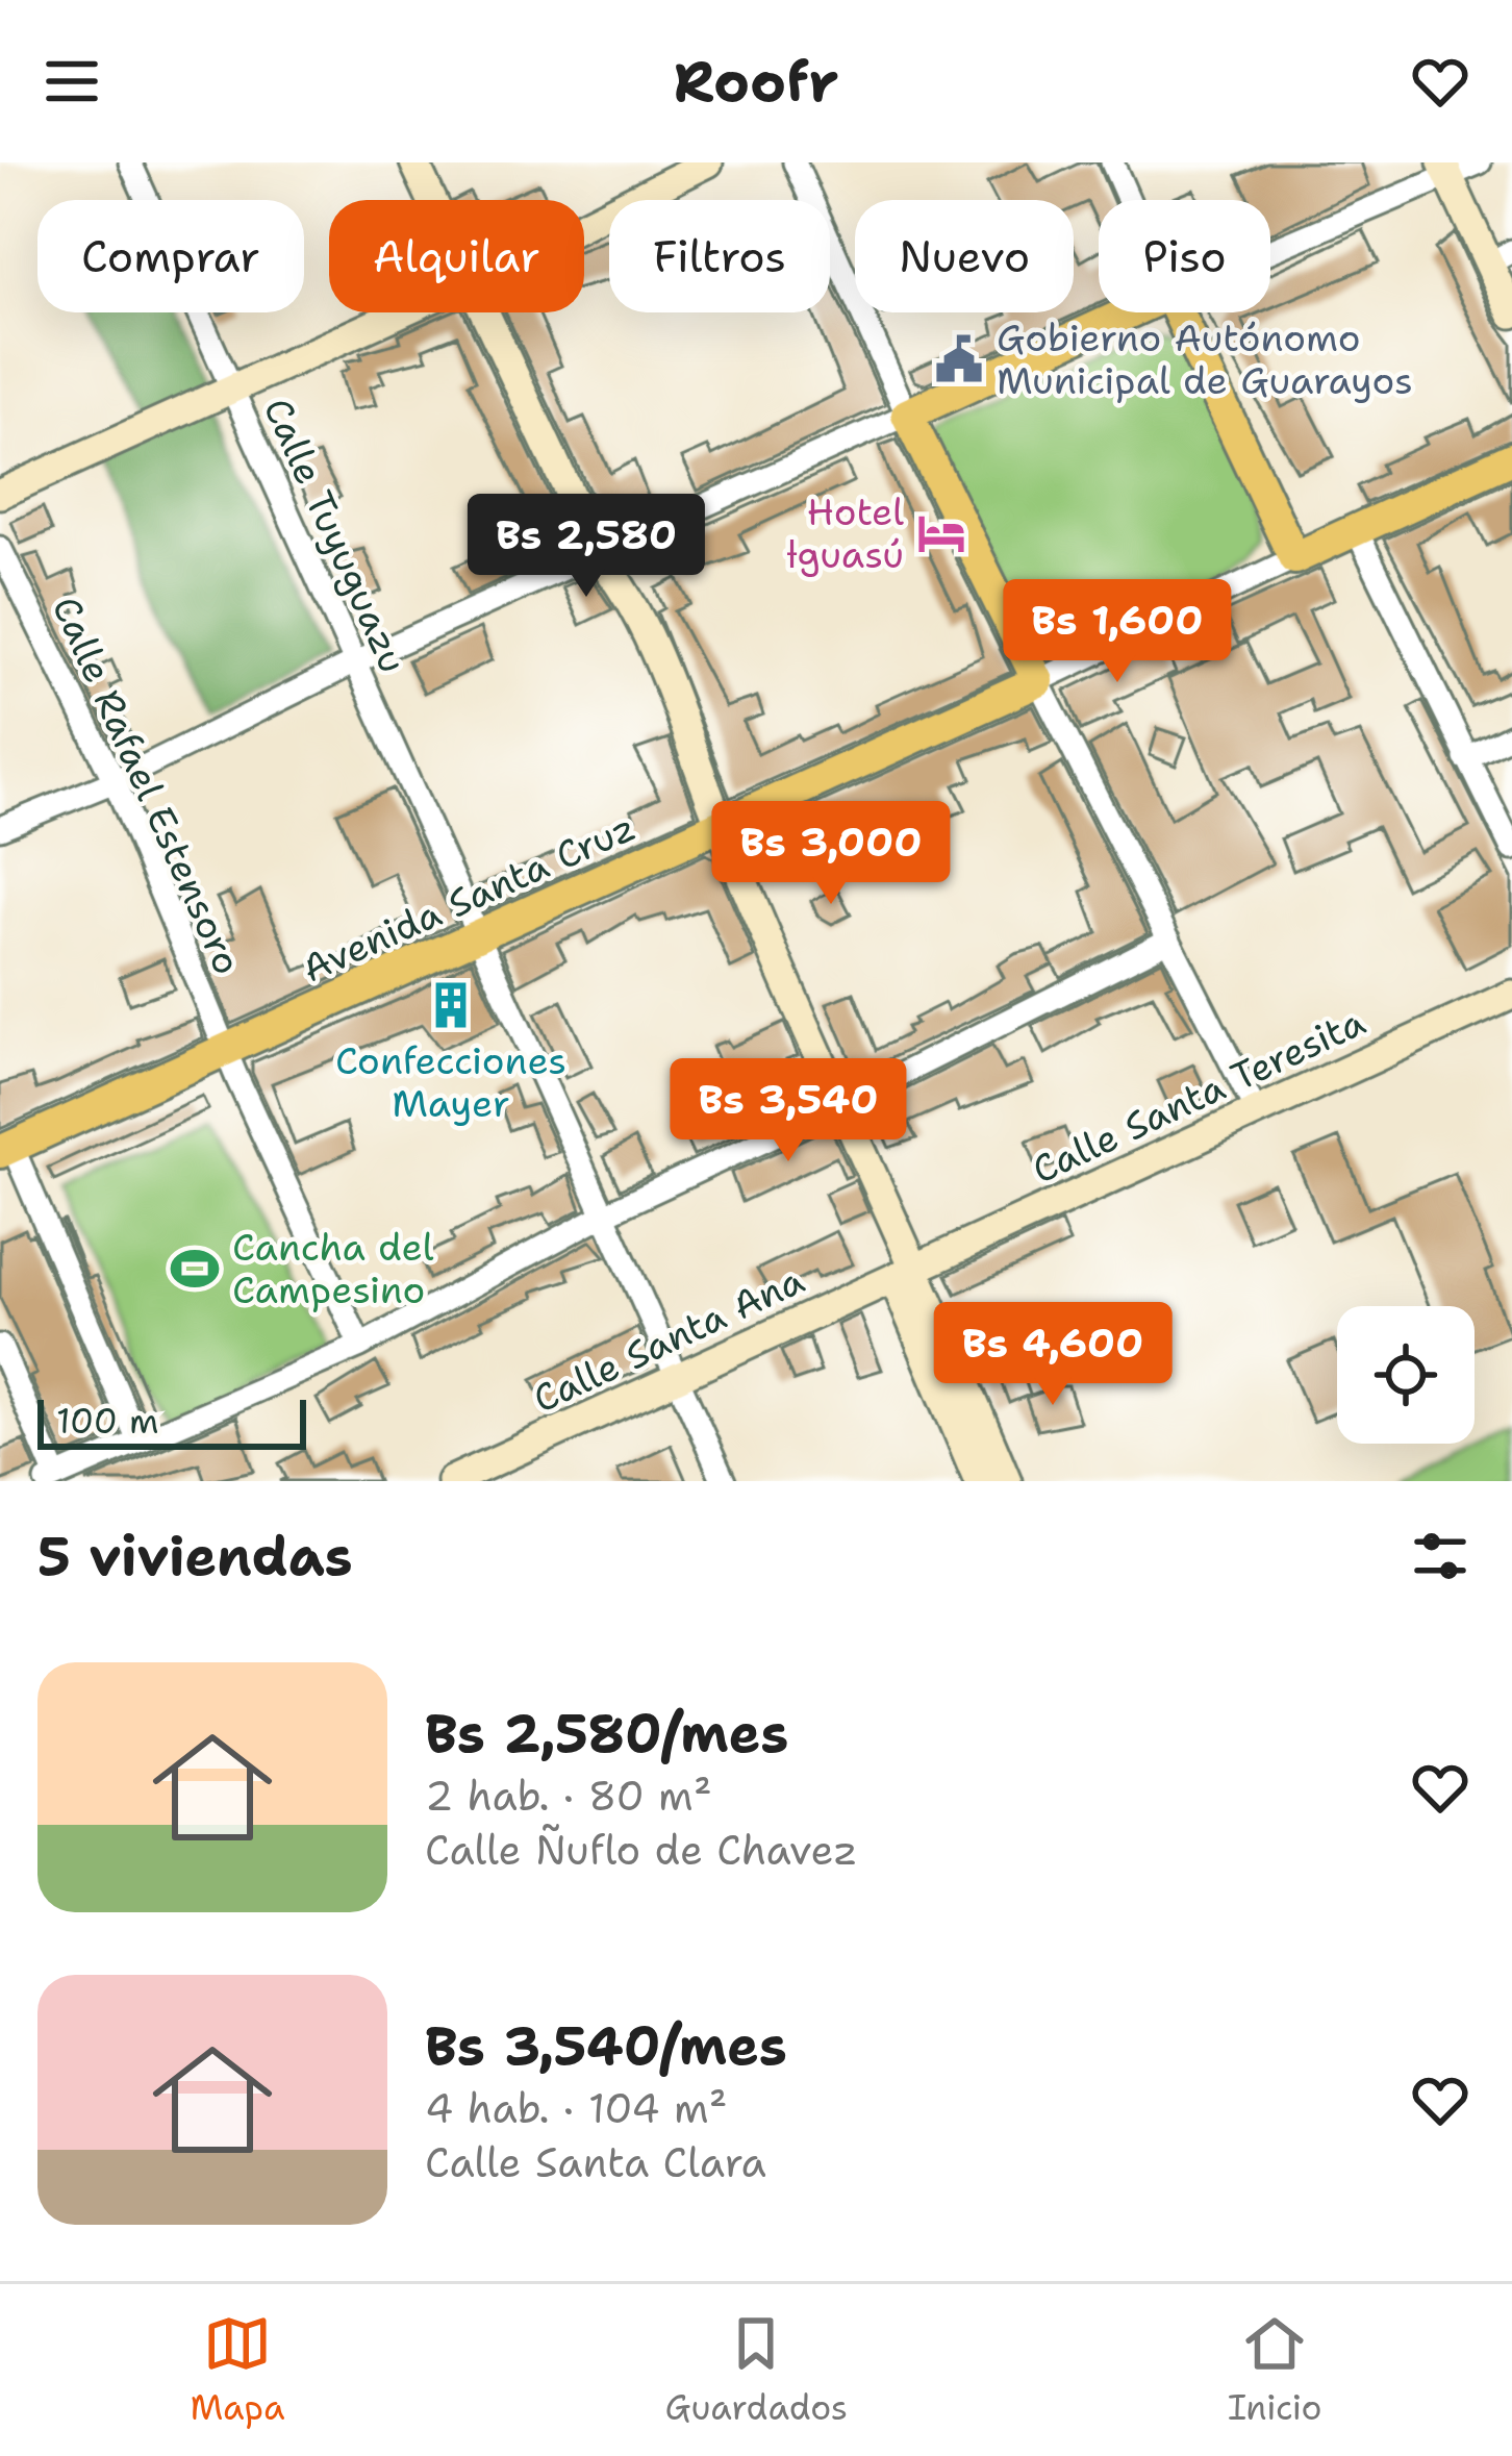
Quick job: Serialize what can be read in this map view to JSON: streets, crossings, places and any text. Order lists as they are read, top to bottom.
{
  "streets": {
    "main road": ["Avenida Santa Cruz"],
    "street": [
      "Calle Tuyuguazu",
      "Calle Rafael Estensoro",
      "Calle Santa Teresita",
      "Calle Santa Ana"
    ]
  },
  "crossings": [
    ["Calle Tuyuguazu", "Avenida Santa Cruz"],
    ["Calle Tuyuguazu", "Calle Santa Ana"],
    ["Calle Rafael Estensoro", "Avenida Santa Cruz"],
    ["Calle Santa Teresita", "Calle Santa Ana"]
  ],
  "places": {
    "public building": ["Gobierno Autónomo Municipal de Guarayos"],
    "hotel": ["Hotel Ɨguasú"],
    "building": ["Confecciones Mayer"],
    "sports": ["Cancha del Campesino"]
  },
  "scale_bar": "100 m",
  "page": {
    "header": "Roofr",
    "chip": [
      "Comprar",
      "Alquilar",
      "Filtros",
      "Nuevo",
      "Piso"
    ],
    "price": [
      "Bs 2,580",
      "Bs 1,600",
      "Bs 3,000",
      "Bs 3,540",
      "Bs 4,600"
    ],
    "scale": "100 m",
    "heading": "5 viviendas",
    "list": [
      {
        "name": "Bs 2,580/mes",
        "note": "2 hab. · 80 m² · Calle Ñuflo de Chavez"
      },
      {
        "name": "Bs 3,540/mes",
        "note": "4 hab. · 104 m² · Calle Santa Clara"
      }
    ],
    "tabs": ["Mapa", "Guardados", "Inicio"]
  }
}
